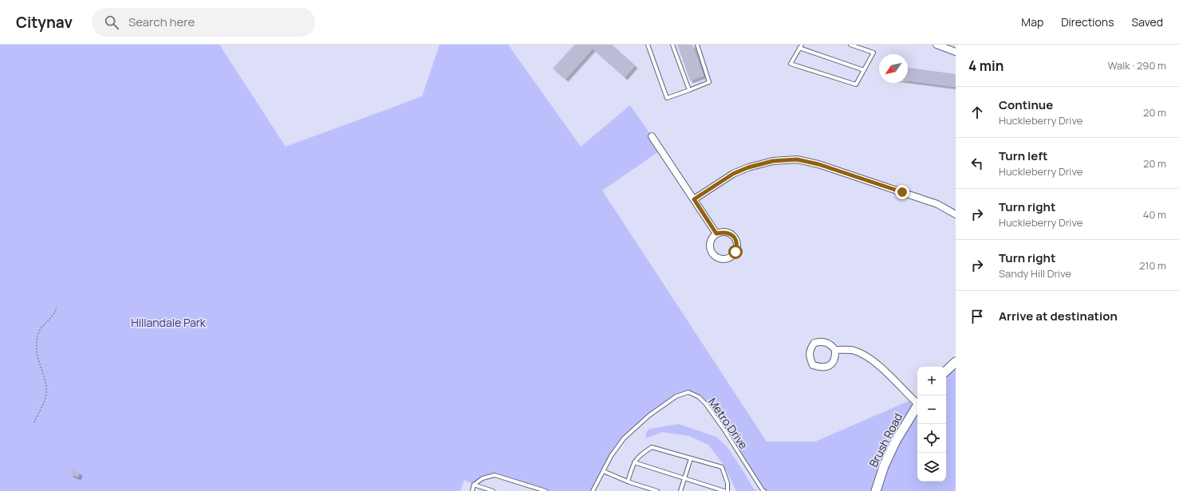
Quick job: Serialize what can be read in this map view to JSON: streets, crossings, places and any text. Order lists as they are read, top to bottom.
{
  "streets": {
    "street": ["Brush Road"],
    "lane": ["Metro Drive"]
  },
  "parks": ["Hillandale Park"],
  "north": "bottom left",
  "page": {
    "header": "Citynav",
    "search": "Search here",
    "nav": ["Map", "Directions", "Saved"],
    "heading": ["4 min", "Walk · 290 m"],
    "list": [
      ["Continue", "Huckleberry Drive", "20 m"],
      ["Turn left", "Huckleberry Drive", "20 m"],
      ["Turn right", "Huckleberry Drive", "40 m"],
      ["Turn right", "Sandy Hill Drive", "210 m"],
      "Arrive at destination"
    ],
    "map_buttons": ["+", "−"]
  }
}
